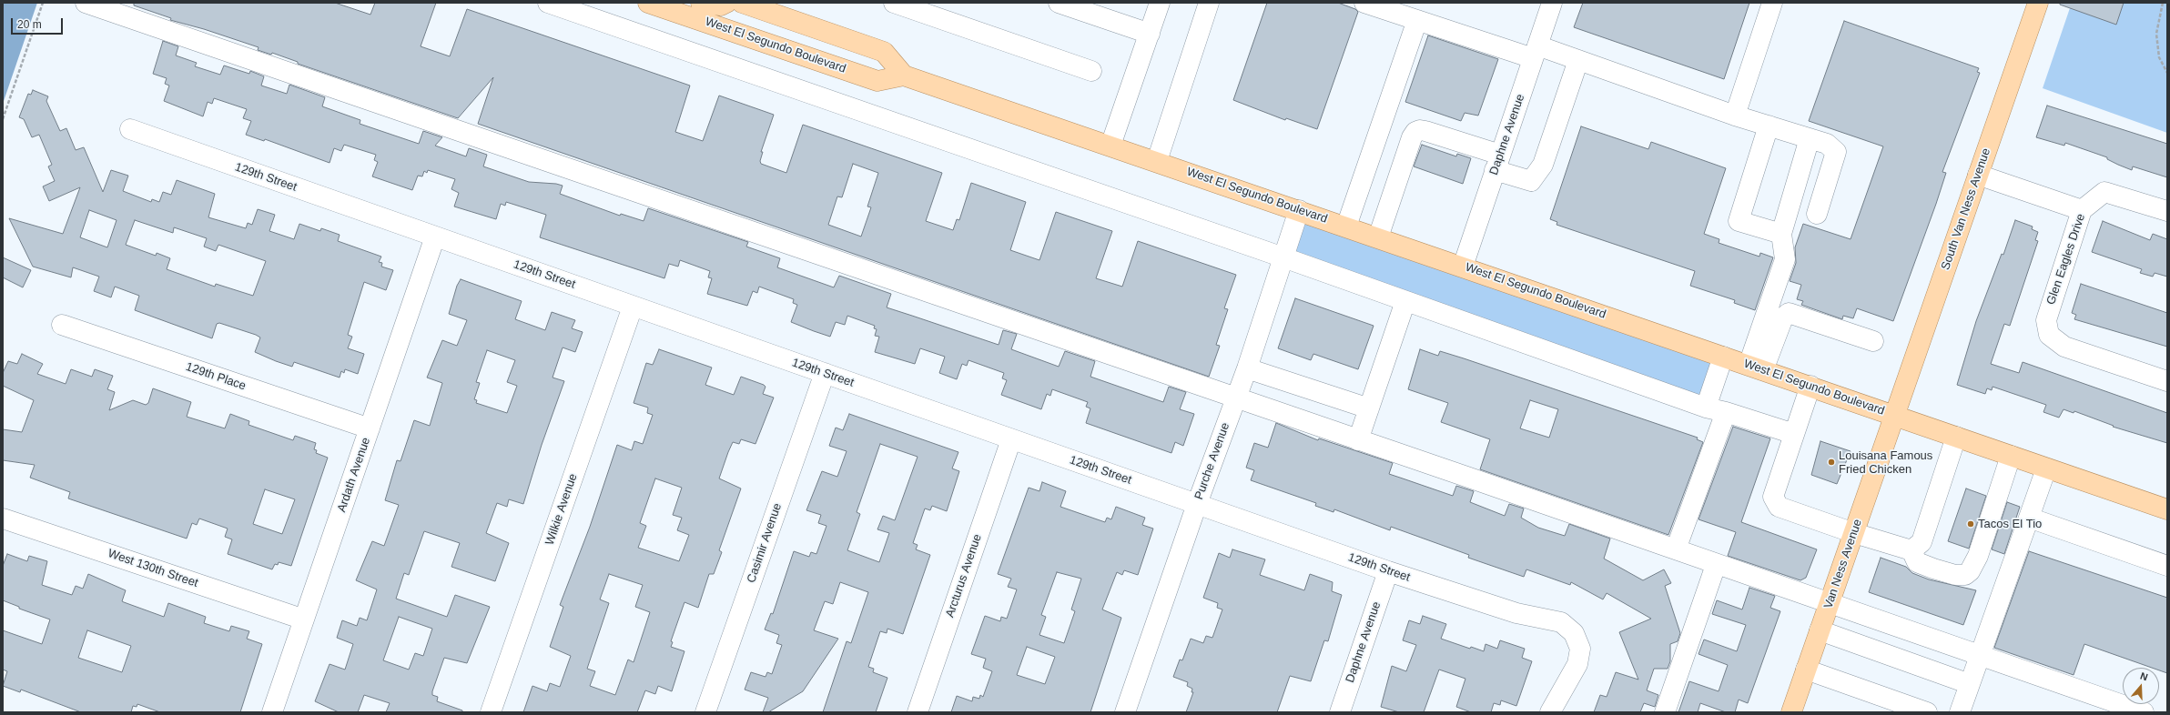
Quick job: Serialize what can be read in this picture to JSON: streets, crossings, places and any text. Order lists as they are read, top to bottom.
{
  "streets": {
    "main road": ["West El Segundo Boulevard", "South Van Ness Avenue", "Van Ness Avenue"],
    "street": [
      "Daphne Avenue",
      "129th Street",
      "Glen Eagles Drive",
      "129th Place",
      "Purche Avenue",
      "Ardath Avenue",
      "Wilkie Avenue",
      "Casimir Avenue",
      "West 130th Street",
      "Arcturus Avenue"
    ]
  },
  "crossings": [
    ["West El Segundo Boulevard", "Daphne Avenue"],
    ["West El Segundo Boulevard", "South Van Ness Avenue"],
    ["West El Segundo Boulevard", "Purche Avenue"],
    ["West El Segundo Boulevard", "Van Ness Avenue"],
    ["Daphne Avenue", "129th Street"],
    ["129th Street", "Purche Avenue"],
    ["129th Street", "Ardath Avenue"],
    ["129th Street", "Wilkie Avenue"],
    ["129th Street", "Casimir Avenue"],
    ["129th Street", "Arcturus Avenue"],
    ["South Van Ness Avenue", "Van Ness Avenue"],
    ["129th Place", "Ardath Avenue"],
    ["Ardath Avenue", "West 130th Street"]
  ],
  "places": ["Louisana Famous Fried Chicken", "Tacos El Tio"],
  "scale_bar": "20 m",
  "north": "top"
}
